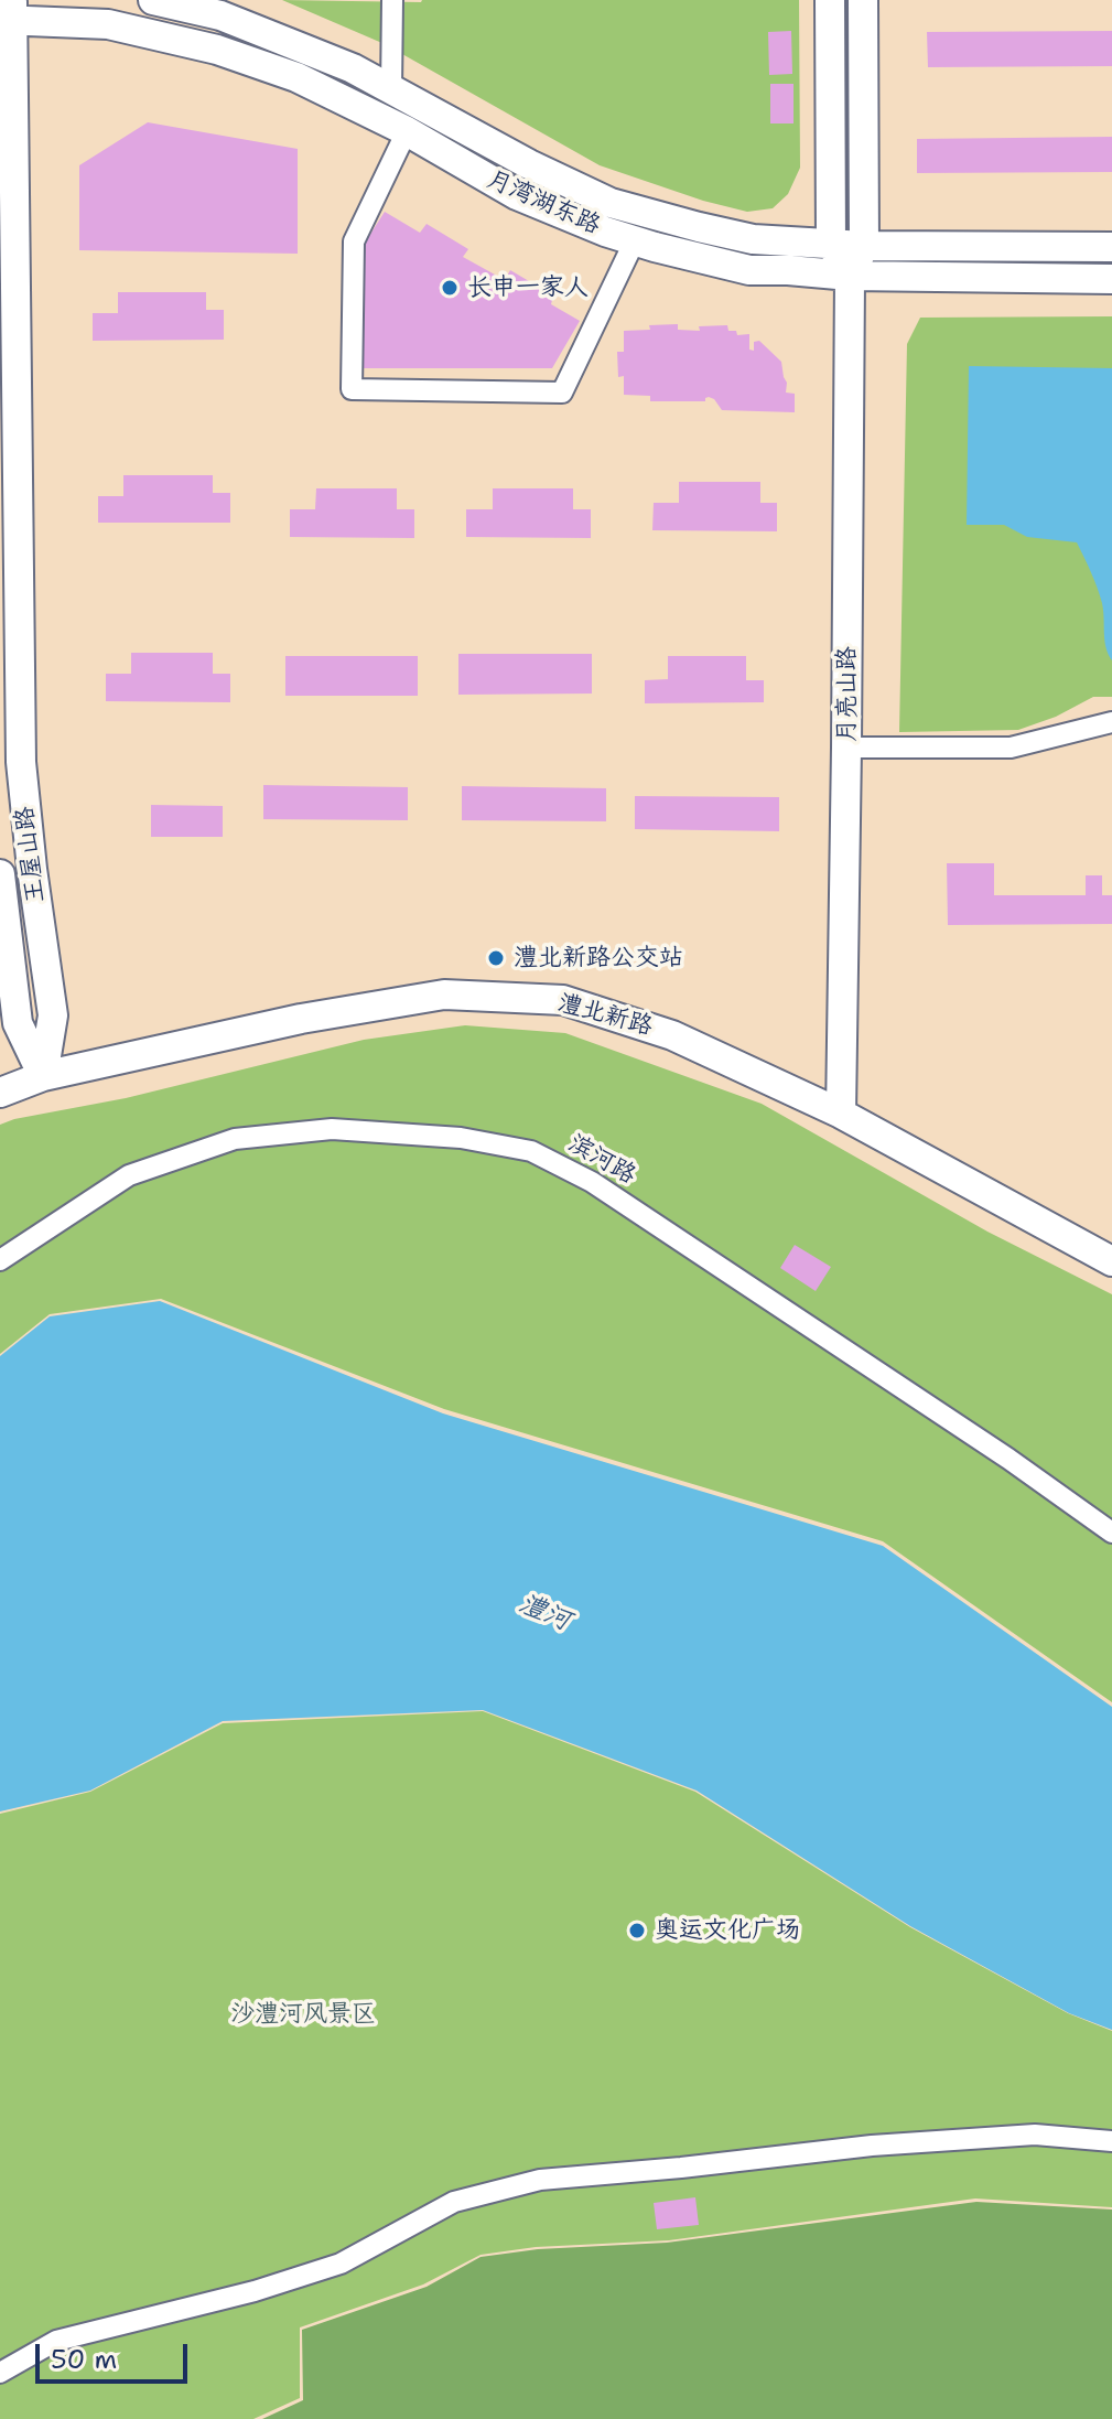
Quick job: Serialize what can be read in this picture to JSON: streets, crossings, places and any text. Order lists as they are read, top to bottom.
{
  "streets": {
    "street": [
      "月湾湖东路",
      "月亮山路",
      "王屋山路",
      "澧北新路",
      "滨河路"
    ]
  },
  "crossings": [
    ["月湾湖东路", "月亮山路"],
    ["月湾湖东路", "王屋山路"],
    ["月亮山路", "澧北新路"],
    ["王屋山路", "澧北新路"]
  ],
  "water": ["澧河"],
  "parks": ["沙澧河风景区"],
  "places": ["长申一家人", "澧北新路公交站", "奥运文化广场"],
  "scale_bar": "50 m"
}
